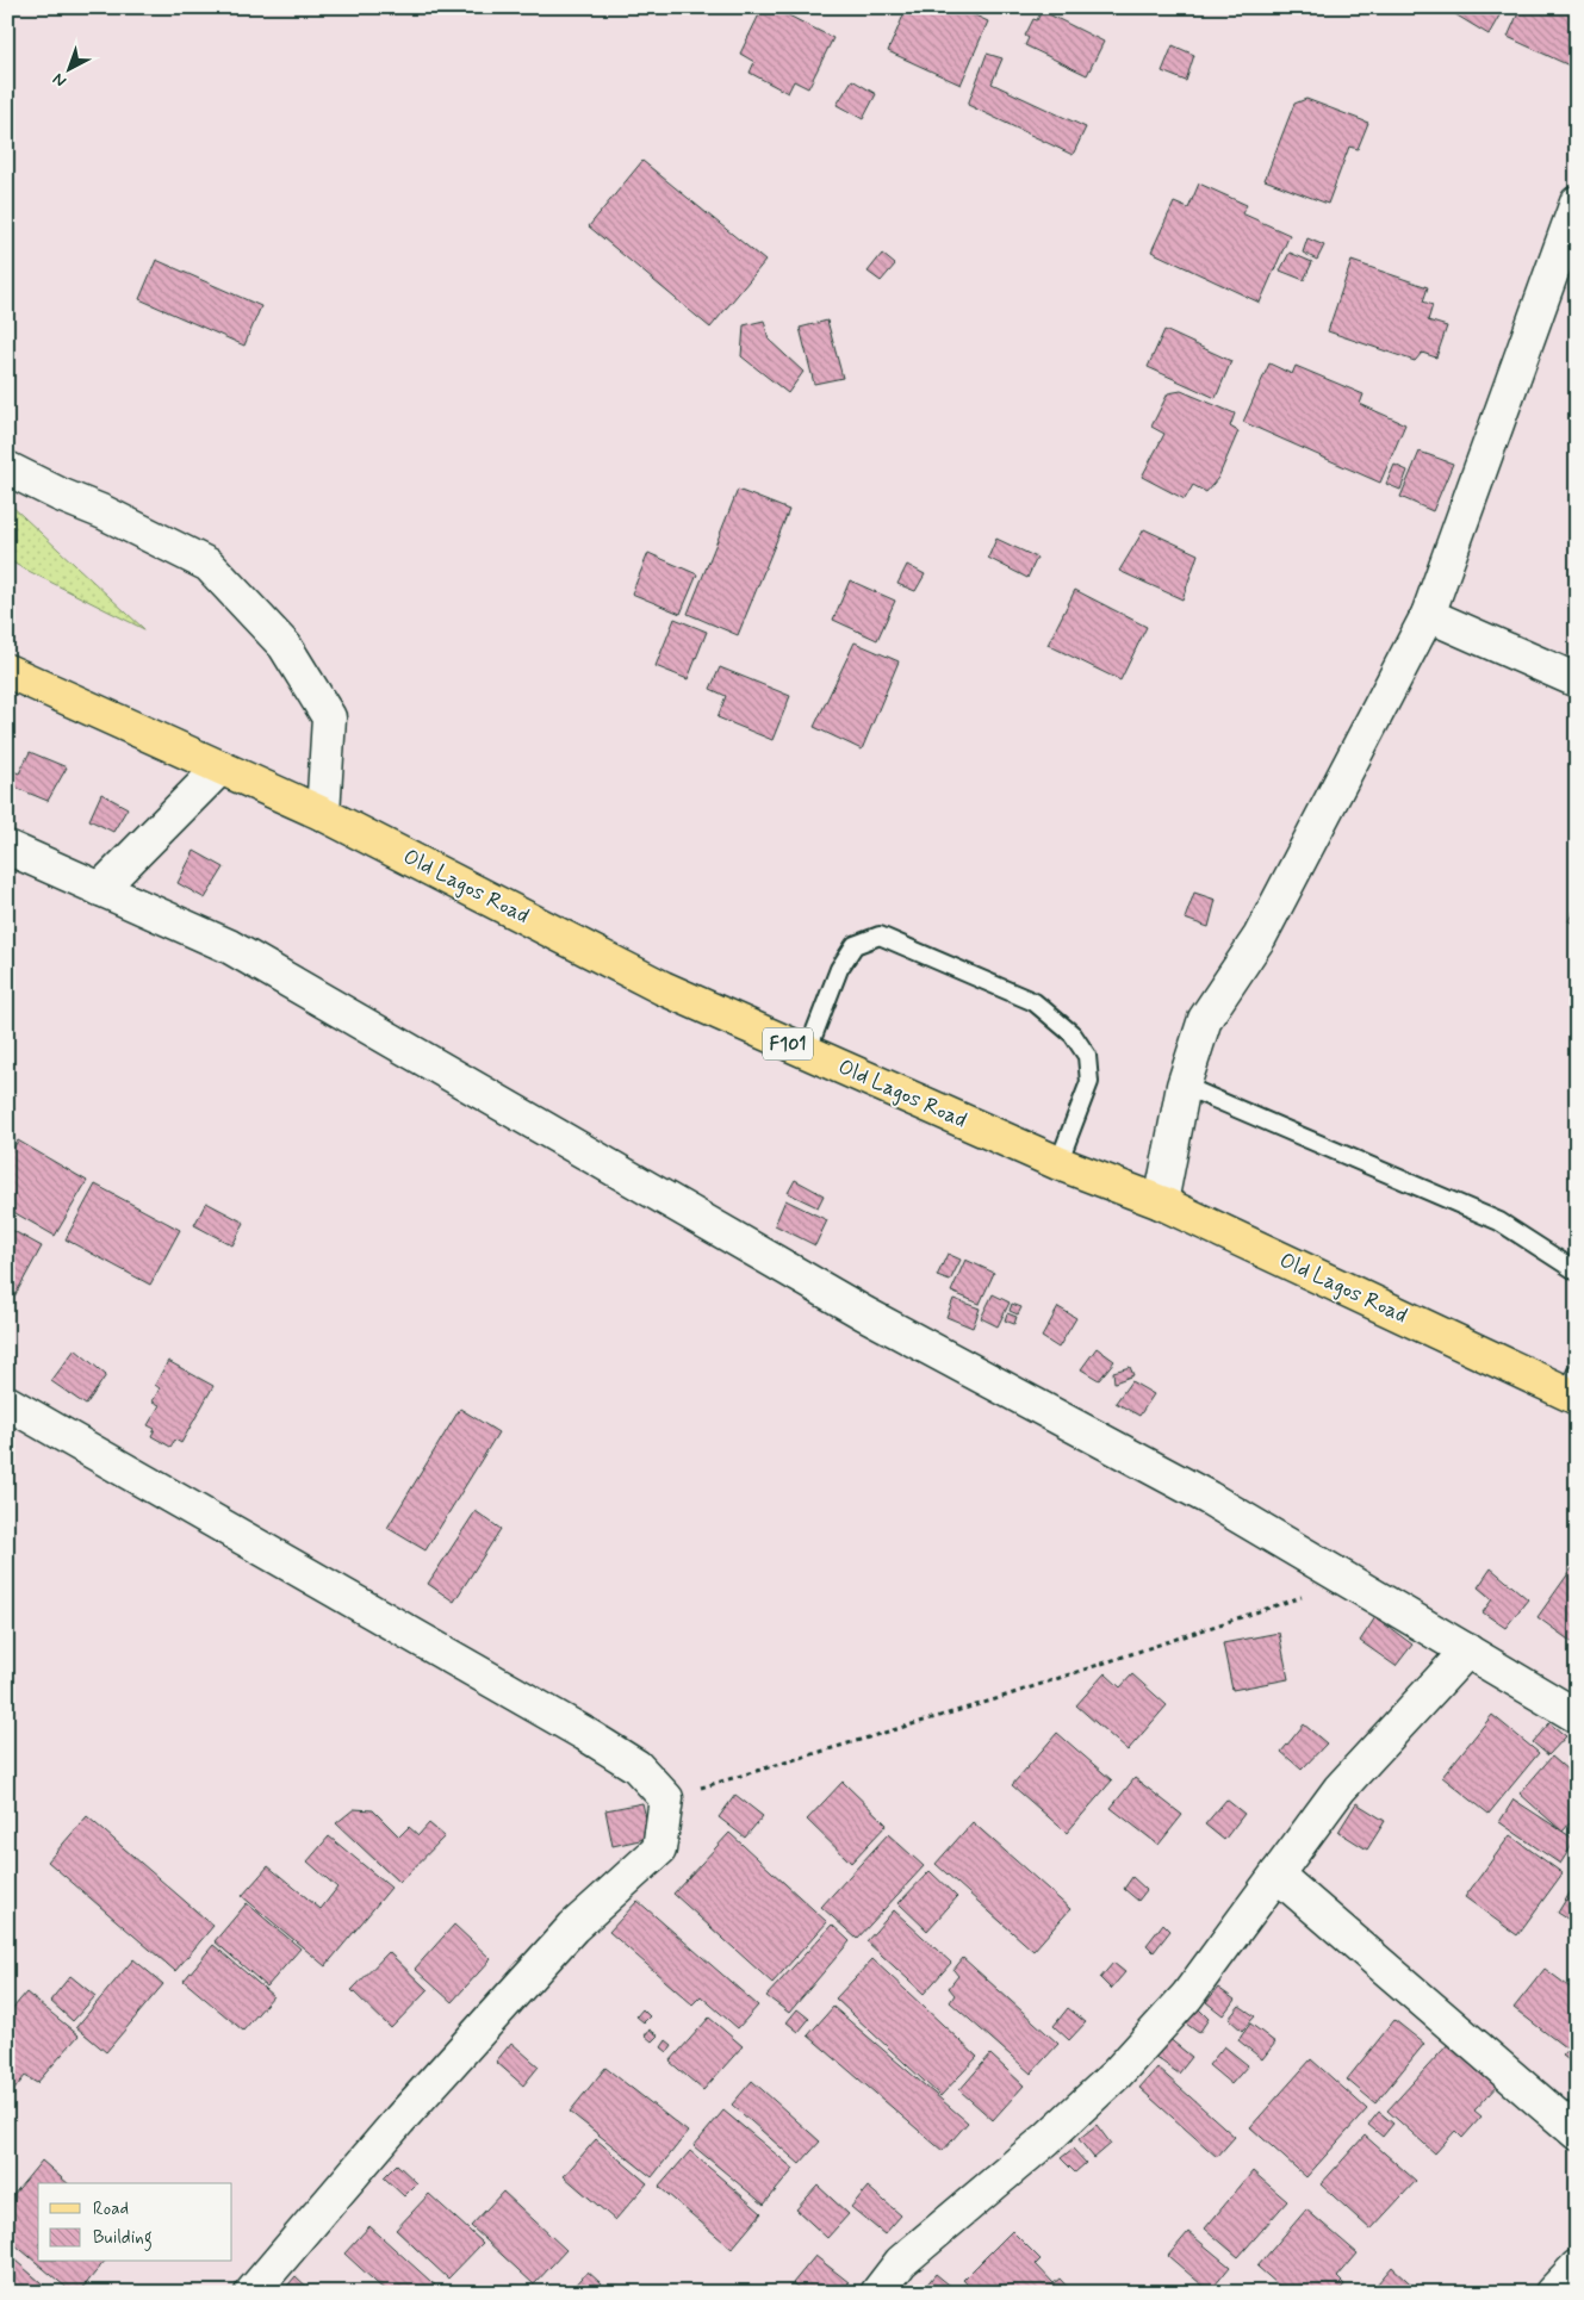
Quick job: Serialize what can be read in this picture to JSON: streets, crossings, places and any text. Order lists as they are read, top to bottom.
{
  "streets": {
    "main road": ["Old Lagos Road", "F101"]
  },
  "legend": ["Road", "Building"],
  "north": "bottom left"
}
